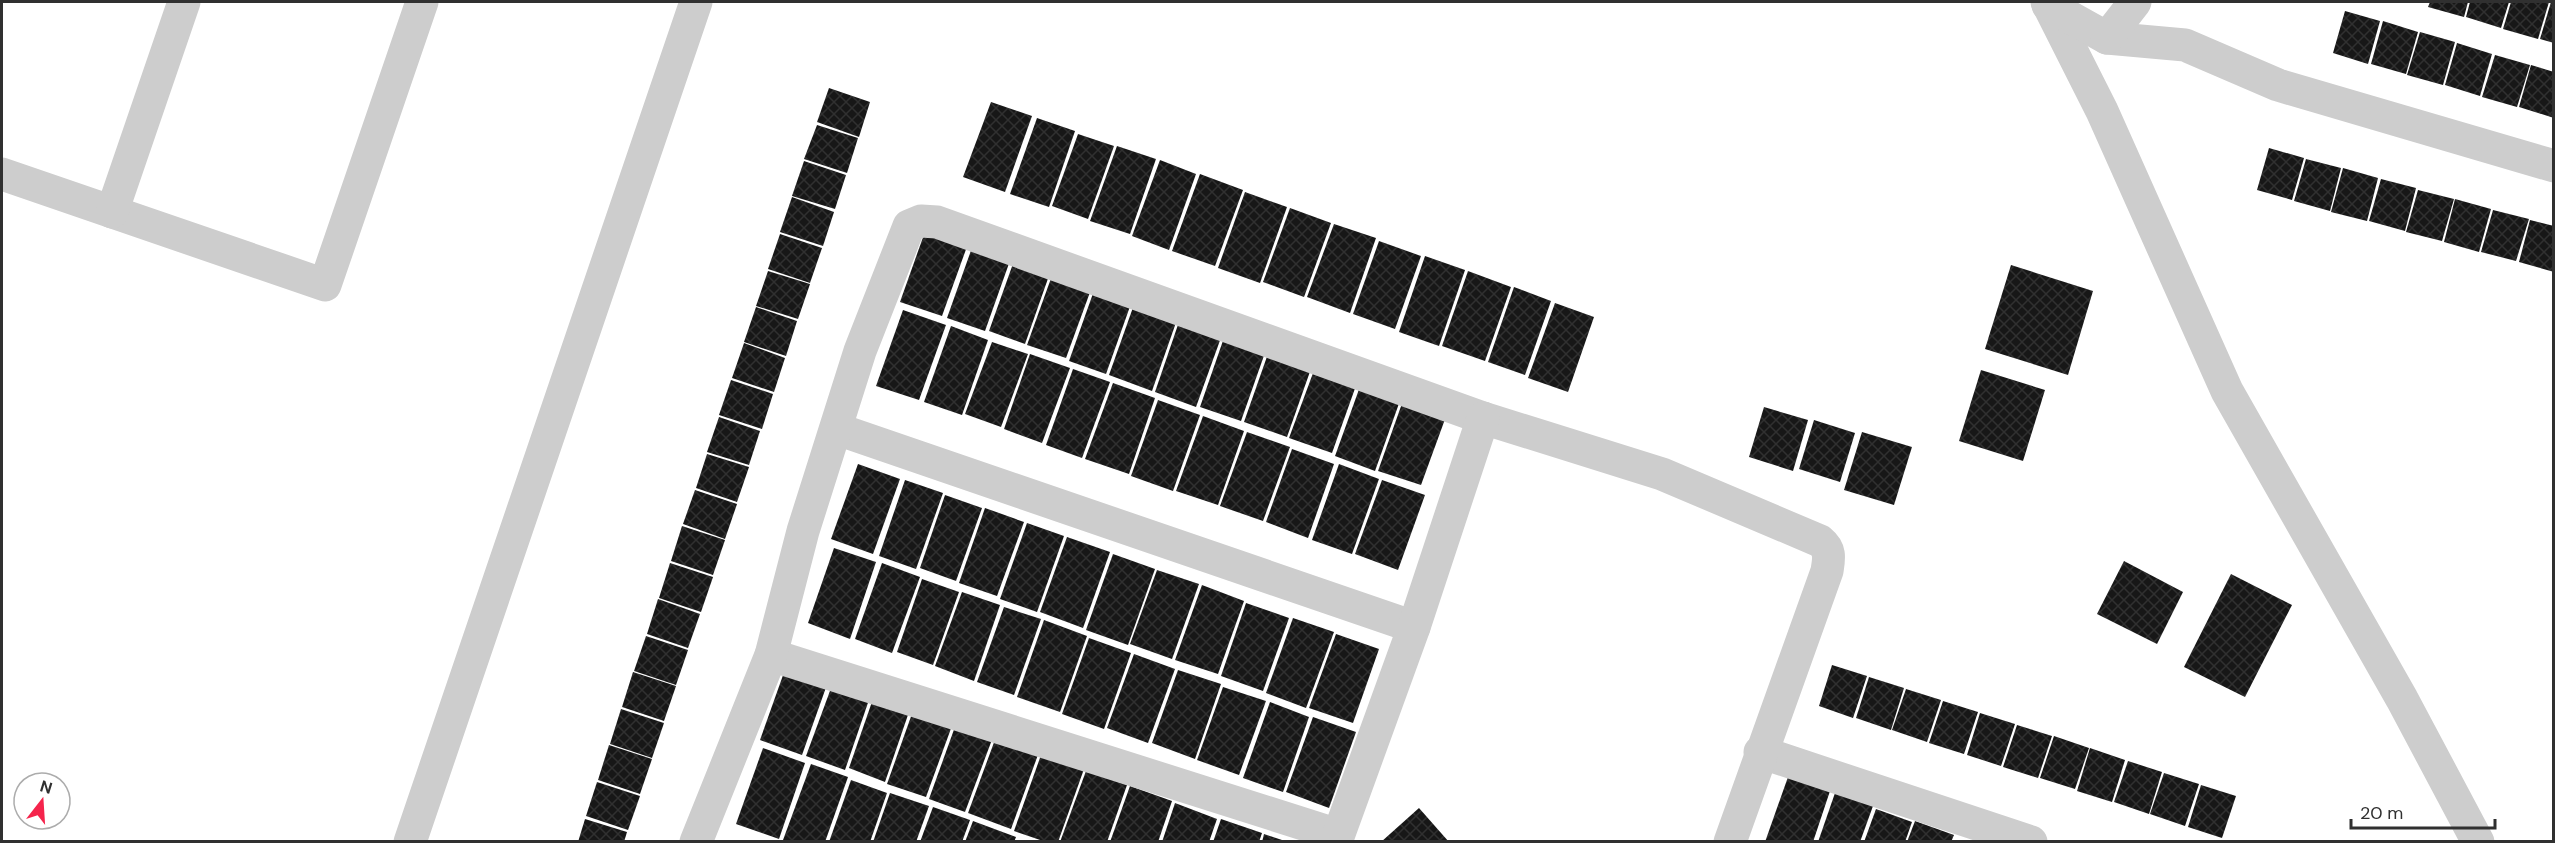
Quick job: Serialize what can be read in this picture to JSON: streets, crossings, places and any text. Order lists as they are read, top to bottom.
{
  "scale_bar": "20 m",
  "north": "top"
}
